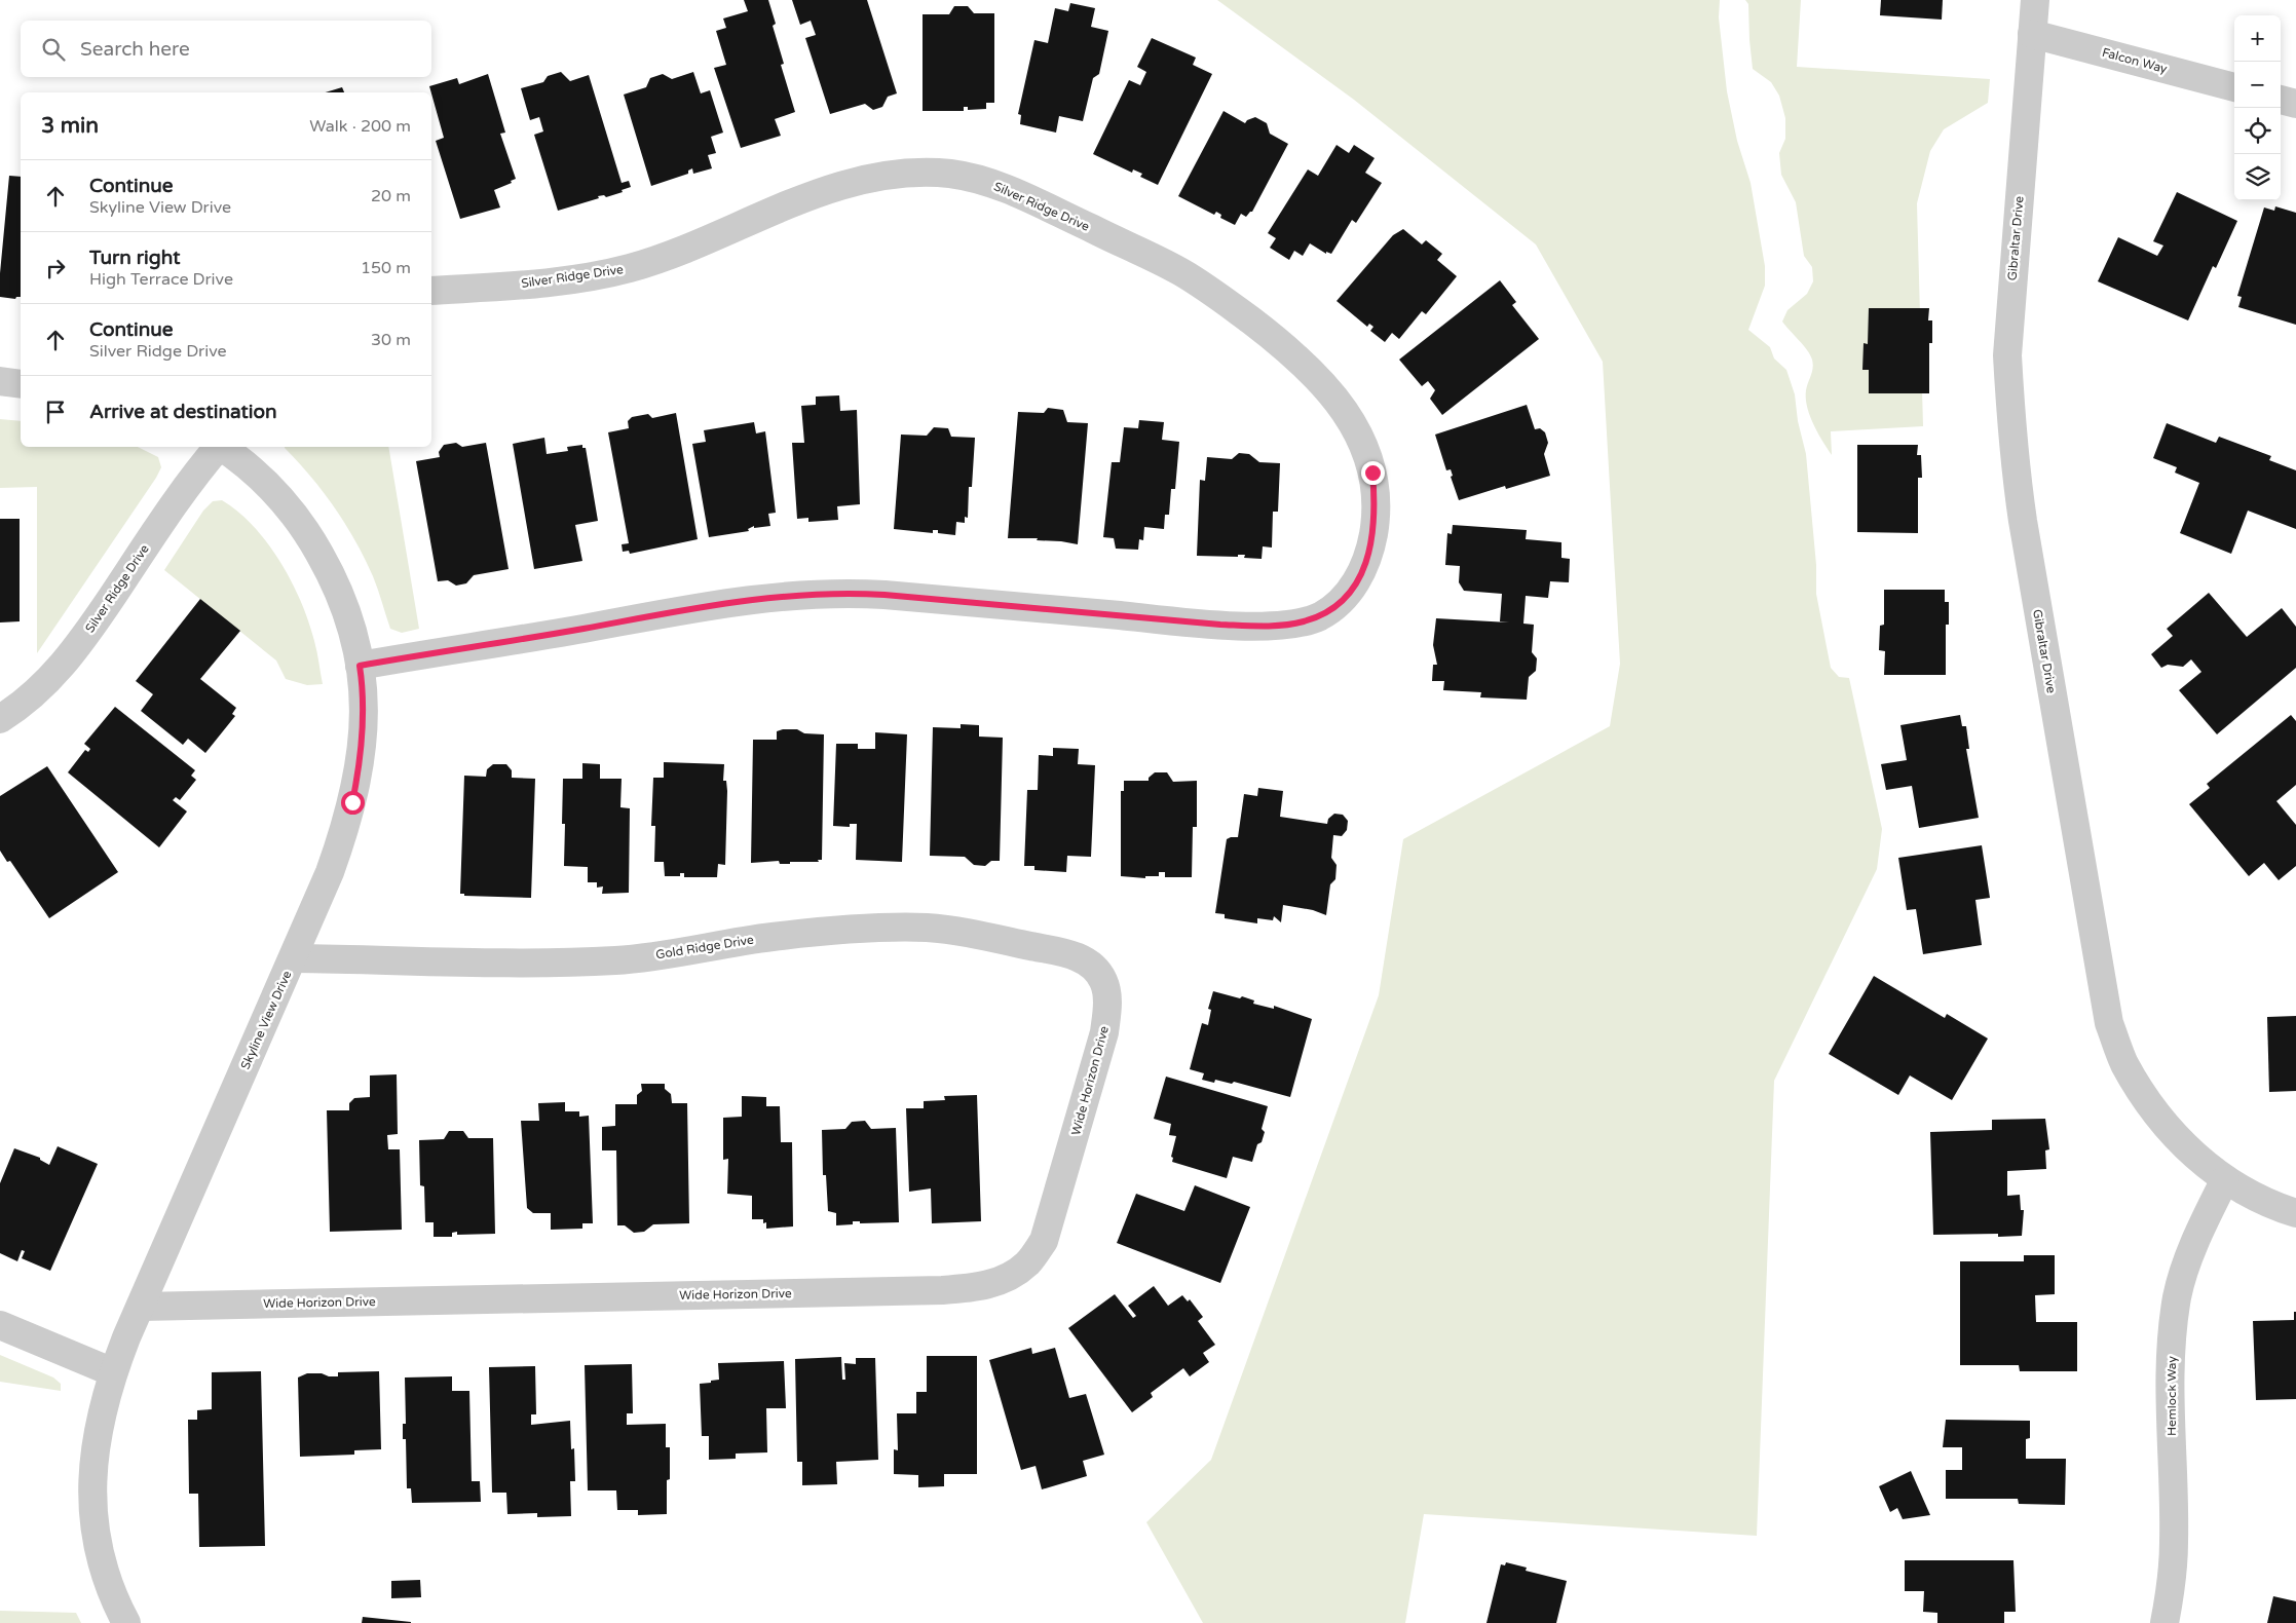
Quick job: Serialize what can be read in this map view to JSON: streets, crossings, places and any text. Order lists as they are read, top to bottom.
{
  "streets": {
    "street": [
      "Falcon Way",
      "Silver Ridge Drive",
      "Gibraltar Drive",
      "Gold Ridge Drive",
      "Skyline View Drive",
      "Wide Horizon Drive",
      "Hemlock Way"
    ]
  },
  "crossings": [
    ["Falcon Way", "Gibraltar Drive"],
    ["Silver Ridge Drive", "Skyline View Drive"],
    ["Gibraltar Drive", "Hemlock Way"],
    ["Gold Ridge Drive", "Skyline View Drive"],
    ["Gold Ridge Drive", "Wide Horizon Drive"],
    ["Skyline View Drive", "Wide Horizon Drive"]
  ],
  "page": {
    "map_buttons": ["+", "−"],
    "search": "Search here",
    "heading": ["3 min", "Walk · 200 m"],
    "list": [
      ["Continue", "Skyline View Drive", "20 m"],
      ["Turn right", "High Terrace Drive", "150 m"],
      ["Continue", "Silver Ridge Drive", "30 m"],
      "Arrive at destination"
    ]
  }
}
